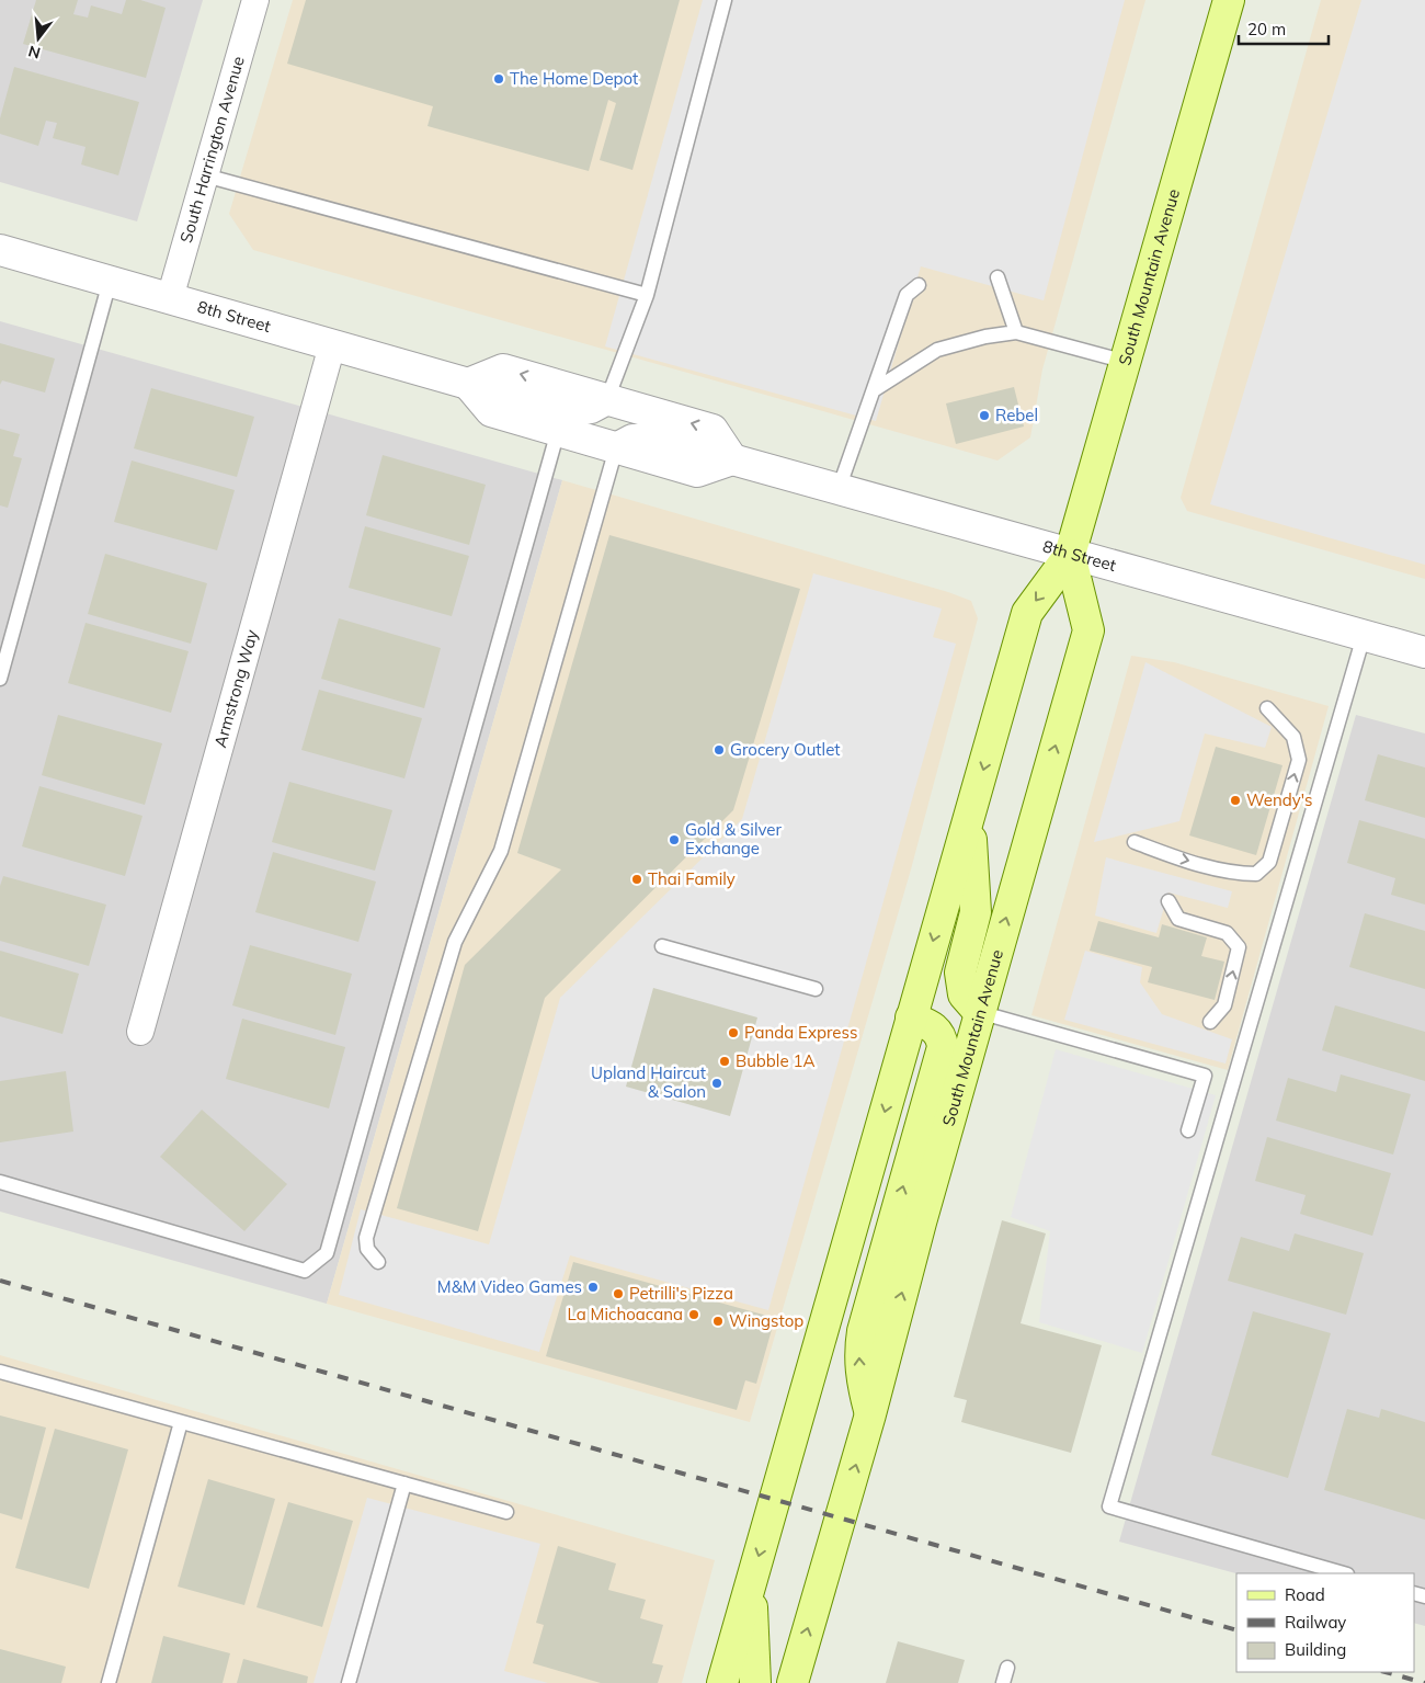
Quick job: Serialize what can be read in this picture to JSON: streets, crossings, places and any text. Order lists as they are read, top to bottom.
{
  "streets": {
    "main road": ["South Mountain Avenue"],
    "street": ["South Harrington Avenue", "8th Street", "Armstrong Way"]
  },
  "crossings": [
    ["South Harrington Avenue", "8th Street"],
    ["South Mountain Avenue", "8th Street"],
    ["8th Street", "Armstrong Way"]
  ],
  "places": [
    "The Home Depot",
    "Rebel",
    "Grocery Outlet",
    "Wendy's",
    "Gold & Silver Exchange",
    "Thai Family",
    "Panda Express",
    "Bubble 1A",
    "Upland Haircut & Salon",
    "M&M Video Games",
    "Petrilli's Pizza",
    "La Michoacana",
    "Wingstop"
  ],
  "legend": ["Road", "Railway", "Building"],
  "scale_bar": "20 m",
  "north": "bottom"
}
